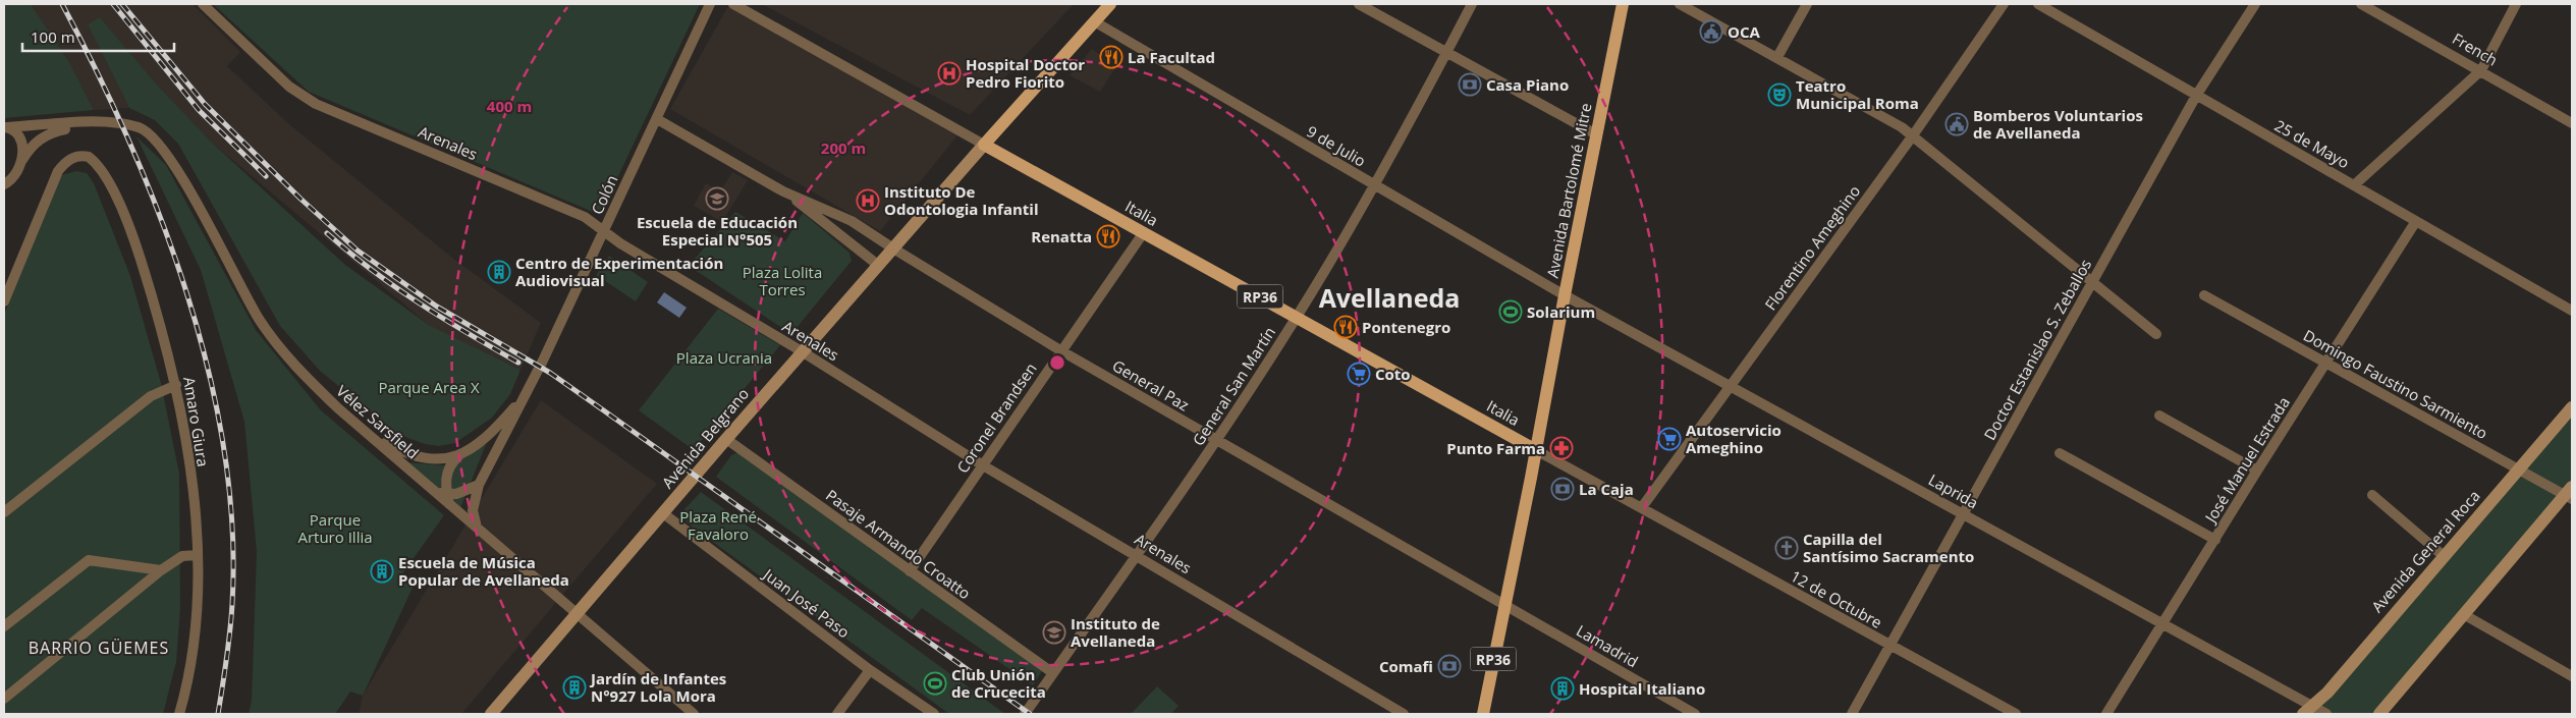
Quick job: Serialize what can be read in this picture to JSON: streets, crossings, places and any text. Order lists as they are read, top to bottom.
{
  "streets": {
    "main road": [
      "Avenida Bartolomé Mitre",
      "Italia",
      "RP36",
      "Avenida Belgrano",
      "Avenida General Roca"
    ],
    "street": [
      "French",
      "Arenales",
      "25 de Mayo",
      "9 de Julio",
      "Colón",
      "Florentino Ameghino",
      "Doctor Estanislao S. Zeballos",
      "Domingo Faustino Sarmiento",
      "General Paz",
      "General San Martín",
      "Coronel Brandsen",
      "Amaro Giura",
      "Vélez Sarsfield",
      "José Manuel Estrada",
      "Laprida",
      "Pasaje Armando Croatto",
      "12 de Octubre",
      "Juan José Paso",
      "Lamadrid"
    ]
  },
  "crossings": [
    ["Arenales", "Colón"],
    ["Arenales", "General San Martín"],
    ["Arenales", "Coronel Brandsen"],
    ["Arenales", "Avenida Belgrano"],
    ["25 de Mayo", "Doctor Estanislao S. Zeballos"],
    ["25 de Mayo", "José Manuel Estrada"],
    ["9 de Julio", "Avenida Bartolomé Mitre"],
    ["9 de Julio", "General San Martín"],
    ["9 de Julio", "Avenida Belgrano"],
    ["9 de Julio", "Laprida"],
    ["Avenida Bartolomé Mitre", "Italia"],
    ["Avenida Bartolomé Mitre", "General Paz"],
    ["Avenida Bartolomé Mitre", "Laprida"],
    ["Avenida Bartolomé Mitre", "12 de Octubre"],
    ["Avenida Bartolomé Mitre", "Lamadrid"],
    ["Colón", "General Paz"],
    ["Colón", "Vélez Sarsfield"],
    ["Italia", "General San Martín"],
    ["Italia", "Coronel Brandsen"],
    ["Italia", "Avenida Belgrano"],
    ["Italia", "12 de Octubre"],
    ["Florentino Ameghino", "Laprida"],
    ["Florentino Ameghino", "12 de Octubre"],
    ["Doctor Estanislao S. Zeballos", "Laprida"],
    ["Doctor Estanislao S. Zeballos", "12 de Octubre"],
    ["Domingo Faustino Sarmiento", "José Manuel Estrada"],
    ["Domingo Faustino Sarmiento", "Avenida General Roca"],
    ["General Paz", "General San Martín"],
    ["General Paz", "Coronel Brandsen"],
    ["General Paz", "Avenida Belgrano"],
    ["General Paz", "Lamadrid"],
    ["General San Martín", "Pasaje Armando Croatto"],
    ["Coronel Brandsen", "Pasaje Armando Croatto"],
    ["Vélez Sarsfield", "Avenida Belgrano"],
    ["Avenida Belgrano", "Pasaje Armando Croatto"],
    ["Avenida Belgrano", "Juan José Paso"],
    ["José Manuel Estrada", "Laprida"],
    ["Laprida", "Avenida General Roca"]
  ],
  "districts": ["Avellaneda", "BARRIO GÜEMES"],
  "parks": [
    "Plaza Lolita Torres",
    "Plaza Ucrania",
    "Parque Area X",
    "Plaza René Favaloro",
    "Parque Arturo Illia"
  ],
  "places": {
    "public building": ["OCA", "Bomberos Voluntarios de Avellaneda"],
    "restaurant": ["La Facultad", "Renatta", "Pontenegro"],
    "hospital": ["Hospital Doctor Pedro Fiorito", "Instituto De Odontologia Infantil"],
    "bank": ["Casa Piano", "La Caja", "Comafi"],
    "theatre": ["Teatro Municipal Roma"],
    "school or university": ["Escuela de Educación Especial N°505", "Instituto de Avellaneda"],
    "building": [
      "Centro de Experimentación Audiovisual",
      "Escuela de Música Popular de Avellaneda",
      "Jardín de Infantes N°927 Lola Mora",
      "Hospital Italiano"
    ],
    "sports": ["Solarium", "Club Unión de Crucecita"],
    "supermarket": ["Coto", "Autoservicio Ameghino"],
    "pharmacy": ["Punto Farma"],
    "church": ["Capilla del Santísimo Sacramento"]
  },
  "scale_bar": "100 m",
  "rings": ["400 m", "200 m"]
}
